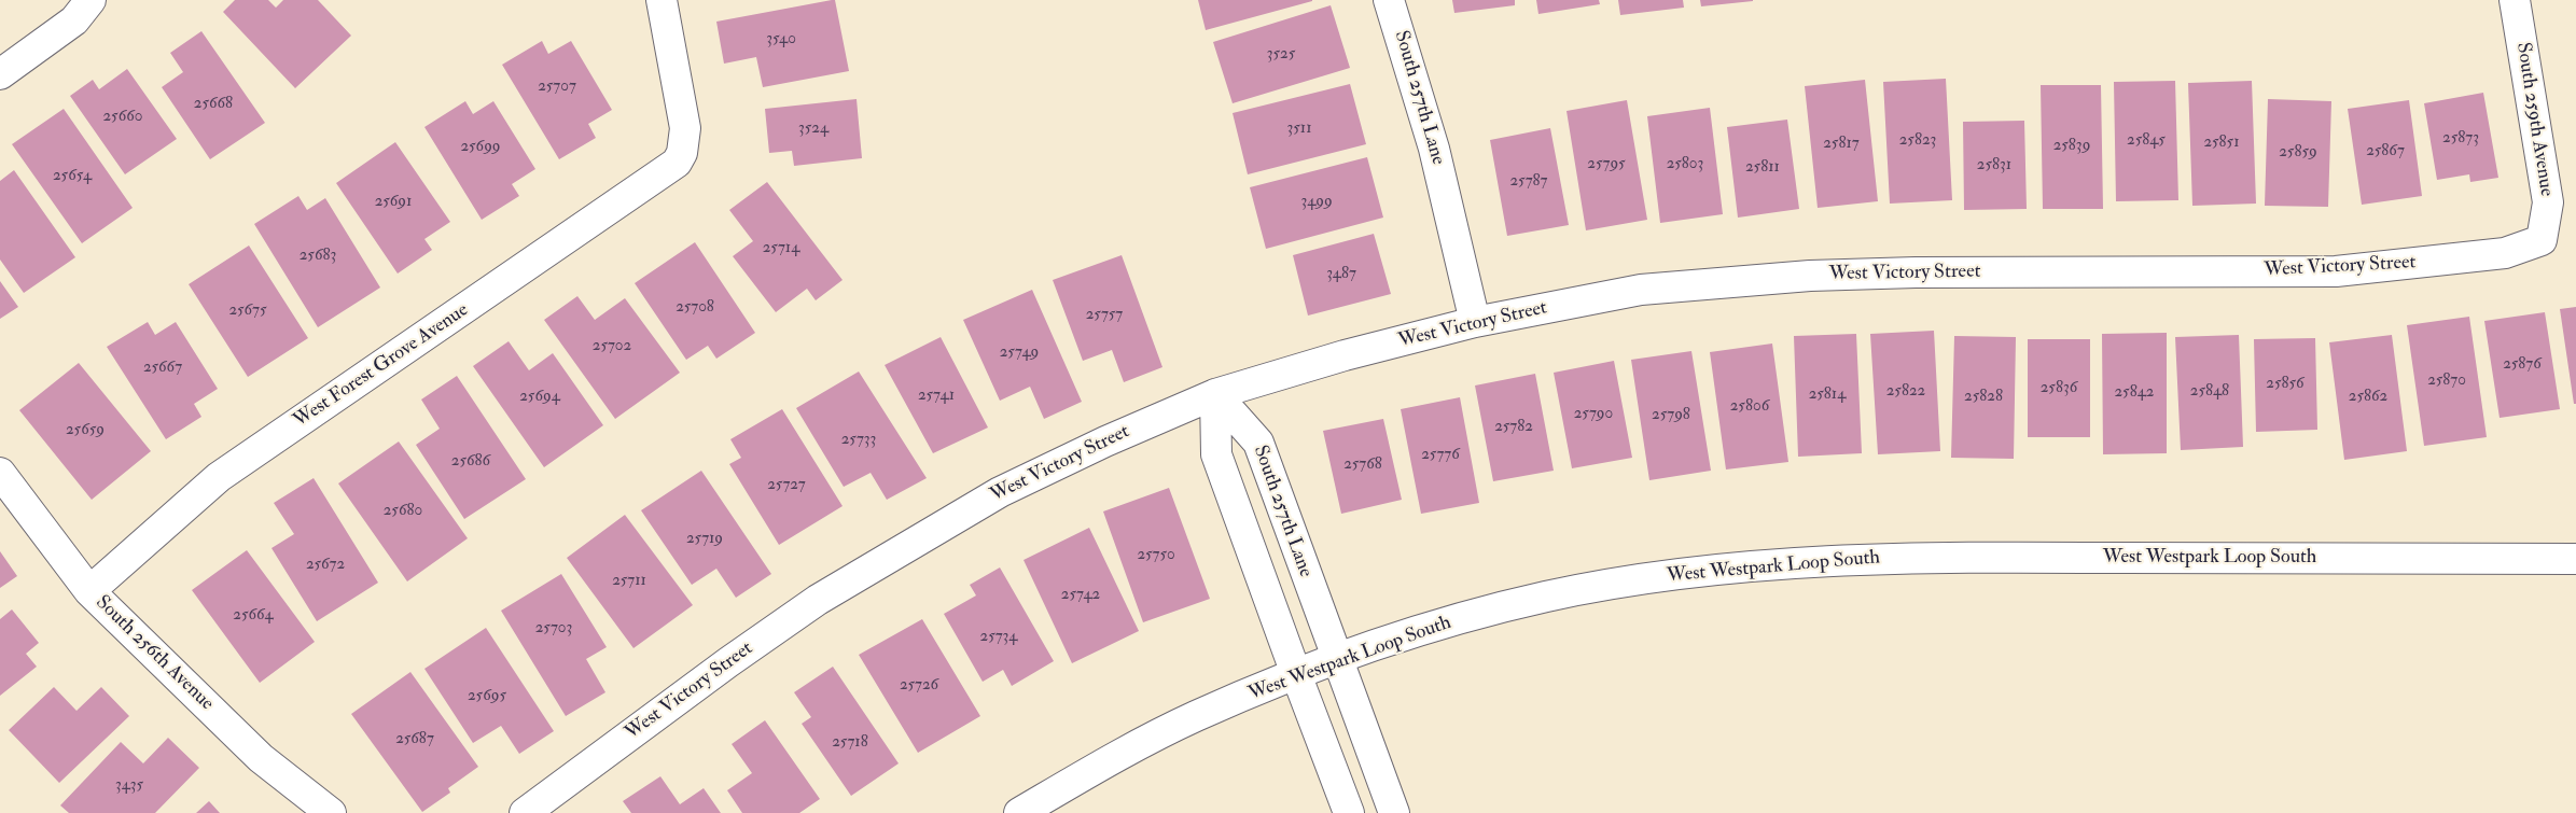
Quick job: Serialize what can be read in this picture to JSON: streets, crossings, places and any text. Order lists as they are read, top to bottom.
{
  "streets": {
    "street": [
      "South 257th Lane",
      "South 259th Avenue",
      "West Victory Street",
      "West Forest Grove Avenue",
      "West Westpark Loop South",
      "South 256th Avenue"
    ]
  },
  "crossings": [
    ["South 257th Lane", "West Victory Street"],
    ["South 257th Lane", "West Westpark Loop South"],
    ["South 259th Avenue", "West Victory Street"],
    ["West Forest Grove Avenue", "South 256th Avenue"]
  ],
  "house_numbers": [
    "3540",
    "3525",
    "25707",
    "25668",
    "25660",
    "3524",
    "3511",
    "25873",
    "25823",
    "25845",
    "25851",
    "25817",
    "25839",
    "25699",
    "25867",
    "25859",
    "25795",
    "25803",
    "25831",
    "25811",
    "25654",
    "25787",
    "25691",
    "3499",
    "25714",
    "25683",
    "3487",
    "25708",
    "25675",
    "25757",
    "25702",
    "25749",
    "25876",
    "25667",
    "25870",
    "25856",
    "25836",
    "25822",
    "25848",
    "25842",
    "25814",
    "25741",
    "25694",
    "25828",
    "25862",
    "25806",
    "25790",
    "25798",
    "25782",
    "25659",
    "25733",
    "25776",
    "25686",
    "25768",
    "25727",
    "25680",
    "25719",
    "25750",
    "25672",
    "25711",
    "25742",
    "25664",
    "25703",
    "25734",
    "25726",
    "25695",
    "25687",
    "25718",
    "3435"
  ]
}
